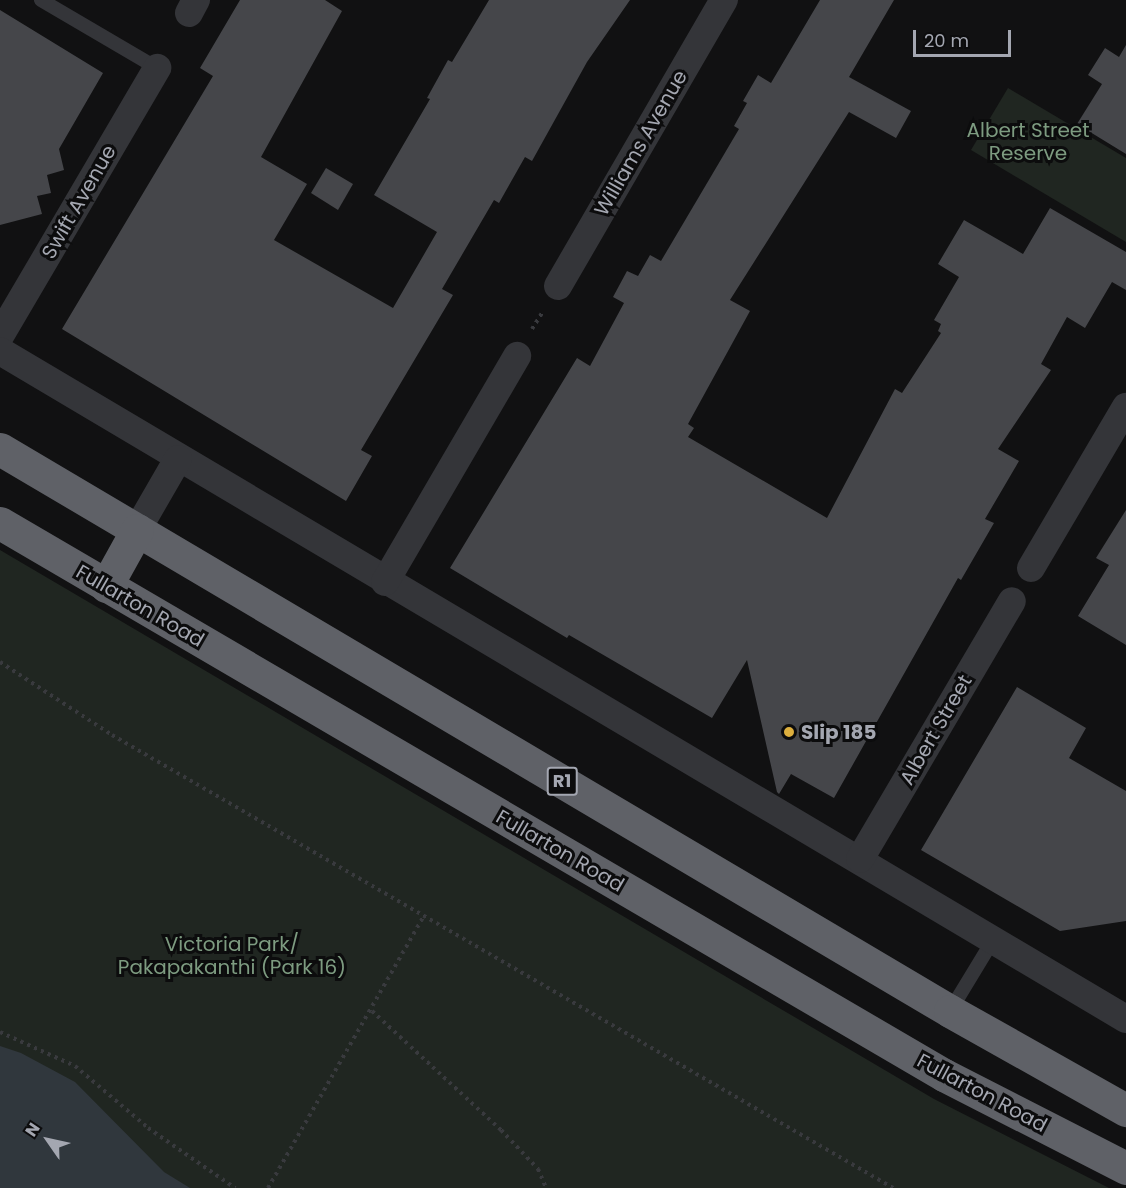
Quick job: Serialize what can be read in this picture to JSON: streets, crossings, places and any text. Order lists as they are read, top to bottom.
{
  "streets": {
    "highway": ["Fullarton Road", "R1"],
    "street": ["Williams Avenue", "Swift Avenue", "Albert Street"]
  },
  "parks": ["Albert Street Reserve", "Victoria Park/ Pakapakanthi (Park 16)"],
  "places": ["Slip 185"],
  "scale_bar": "20 m",
  "north": "top left"
}
